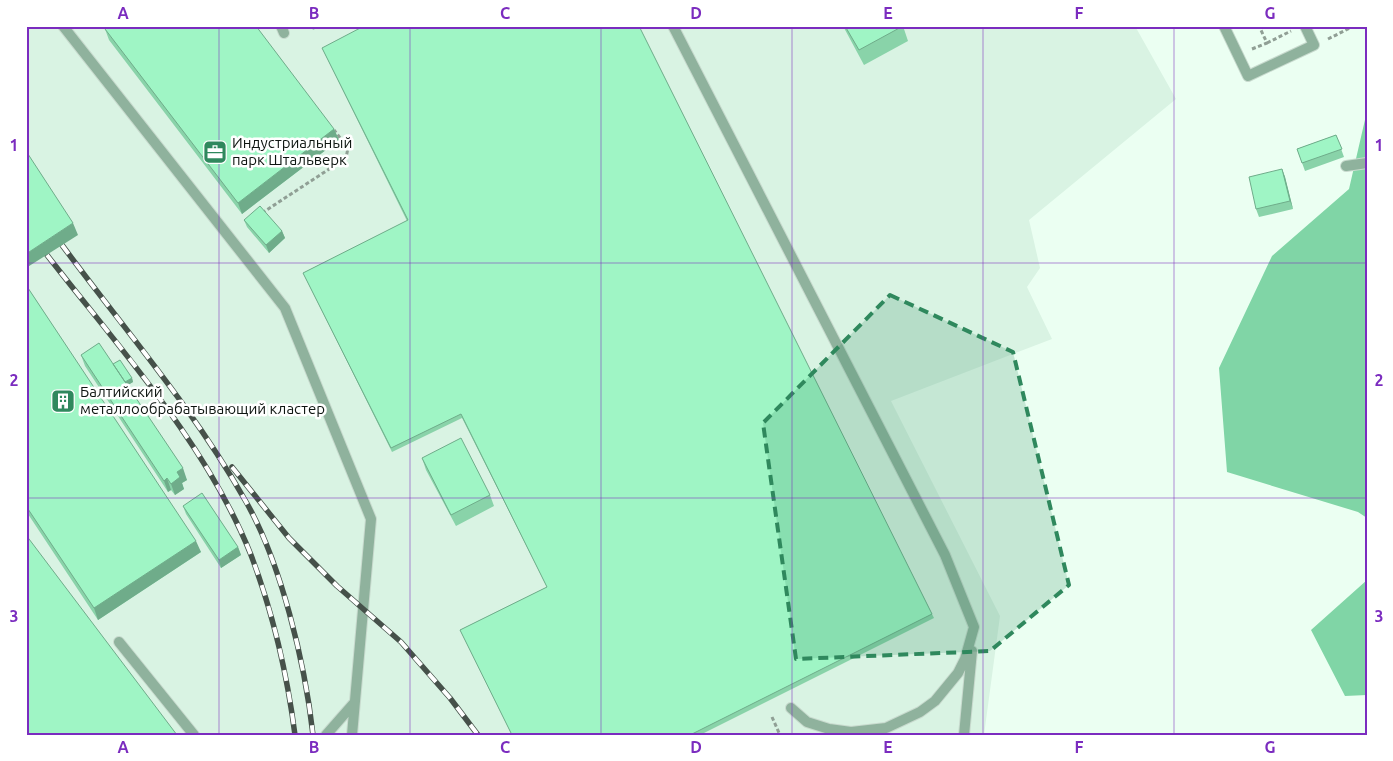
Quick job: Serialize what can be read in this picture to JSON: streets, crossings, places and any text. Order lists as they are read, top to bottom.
{
  "places": {
    "office": ["Индустриальный парк Штальверк"],
    "building": ["Балтийский металлообрабатывающий кластер"]
  },
  "grid": {
    "columns": [
      "A",
      "B",
      "C",
      "D",
      "E",
      "F",
      "G"
    ],
    "rows": ["1", "2", "3"]
  }
}
